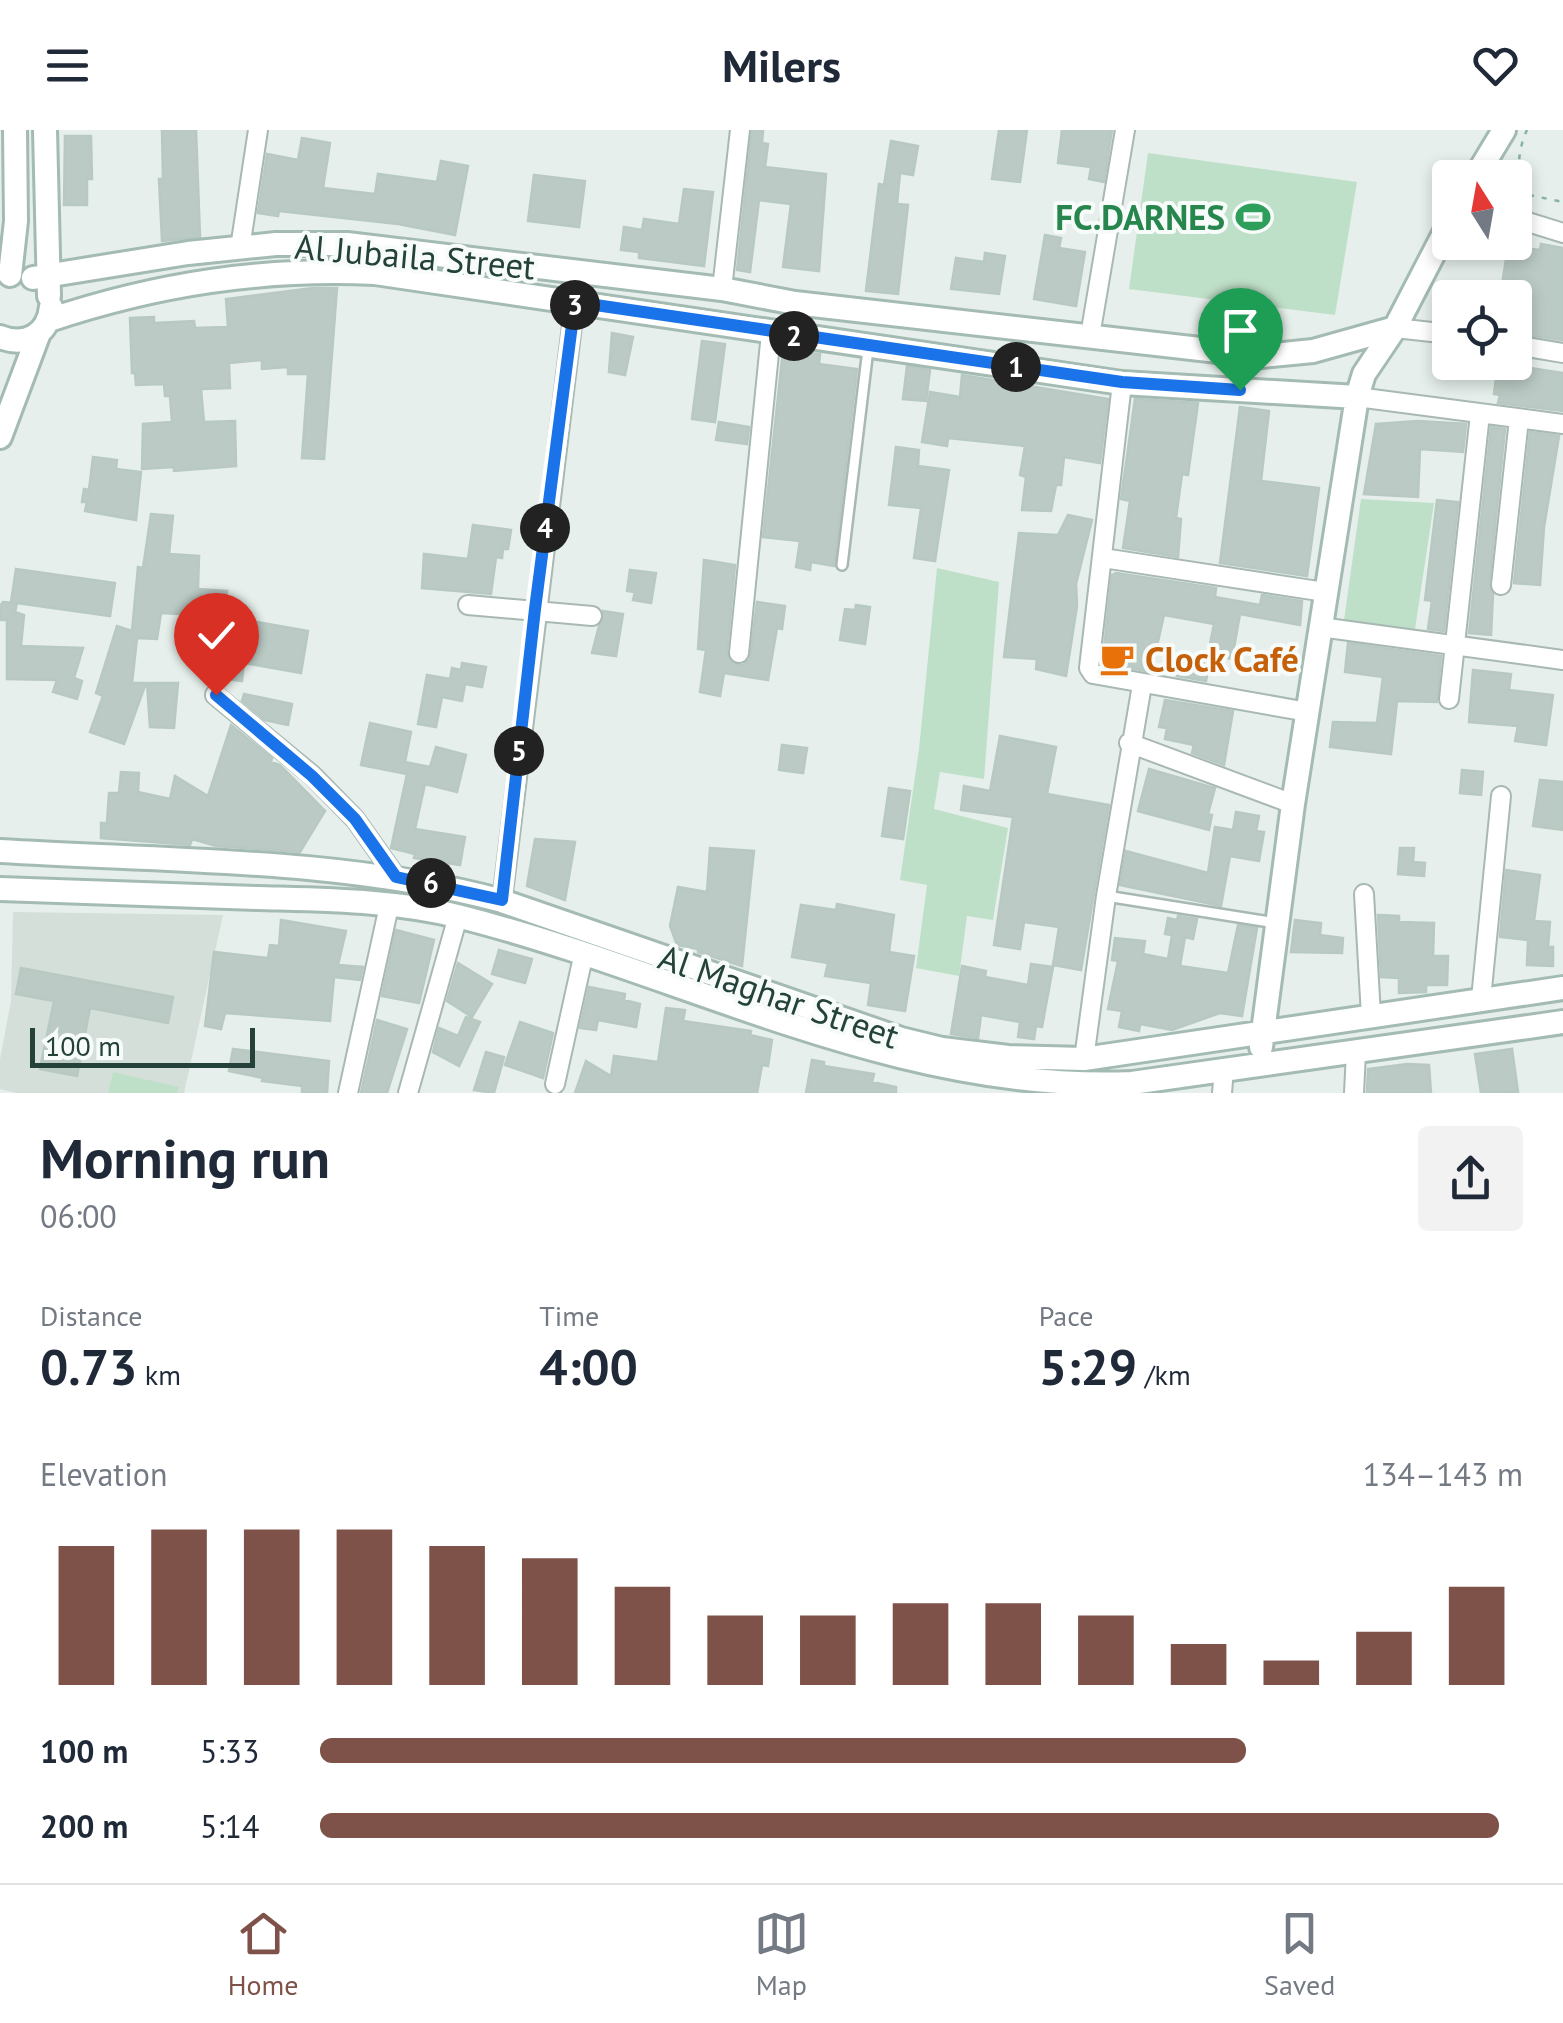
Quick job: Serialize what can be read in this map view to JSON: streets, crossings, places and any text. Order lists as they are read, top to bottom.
{
  "streets": {
    "main road": ["Al Jubaila Street", "Al Maghar Street"]
  },
  "places": {
    "sports": ["FC.DARNES"],
    "cafe": ["Clock Café"]
  },
  "scale_bar": "100 m",
  "north": "top",
  "page": {
    "header": "Milers",
    "pins": [
      "3",
      "2",
      "1",
      "4",
      "5",
      "6"
    ],
    "scale": "100 m",
    "heading": ["Morning run", "06:00"],
    "stats": [
      ["Distance", "0.73 km"],
      ["Time", "4:00"],
      ["Pace", "5:29 /km"]
    ],
    "chart": ["Elevation", "134–143 m"],
    "list": [
      {
        "name": "100 m",
        "note": "5:33"
      },
      {
        "name": "200 m",
        "note": "5:14"
      }
    ],
    "tabs": ["Home", "Map", "Saved"]
  }
}
